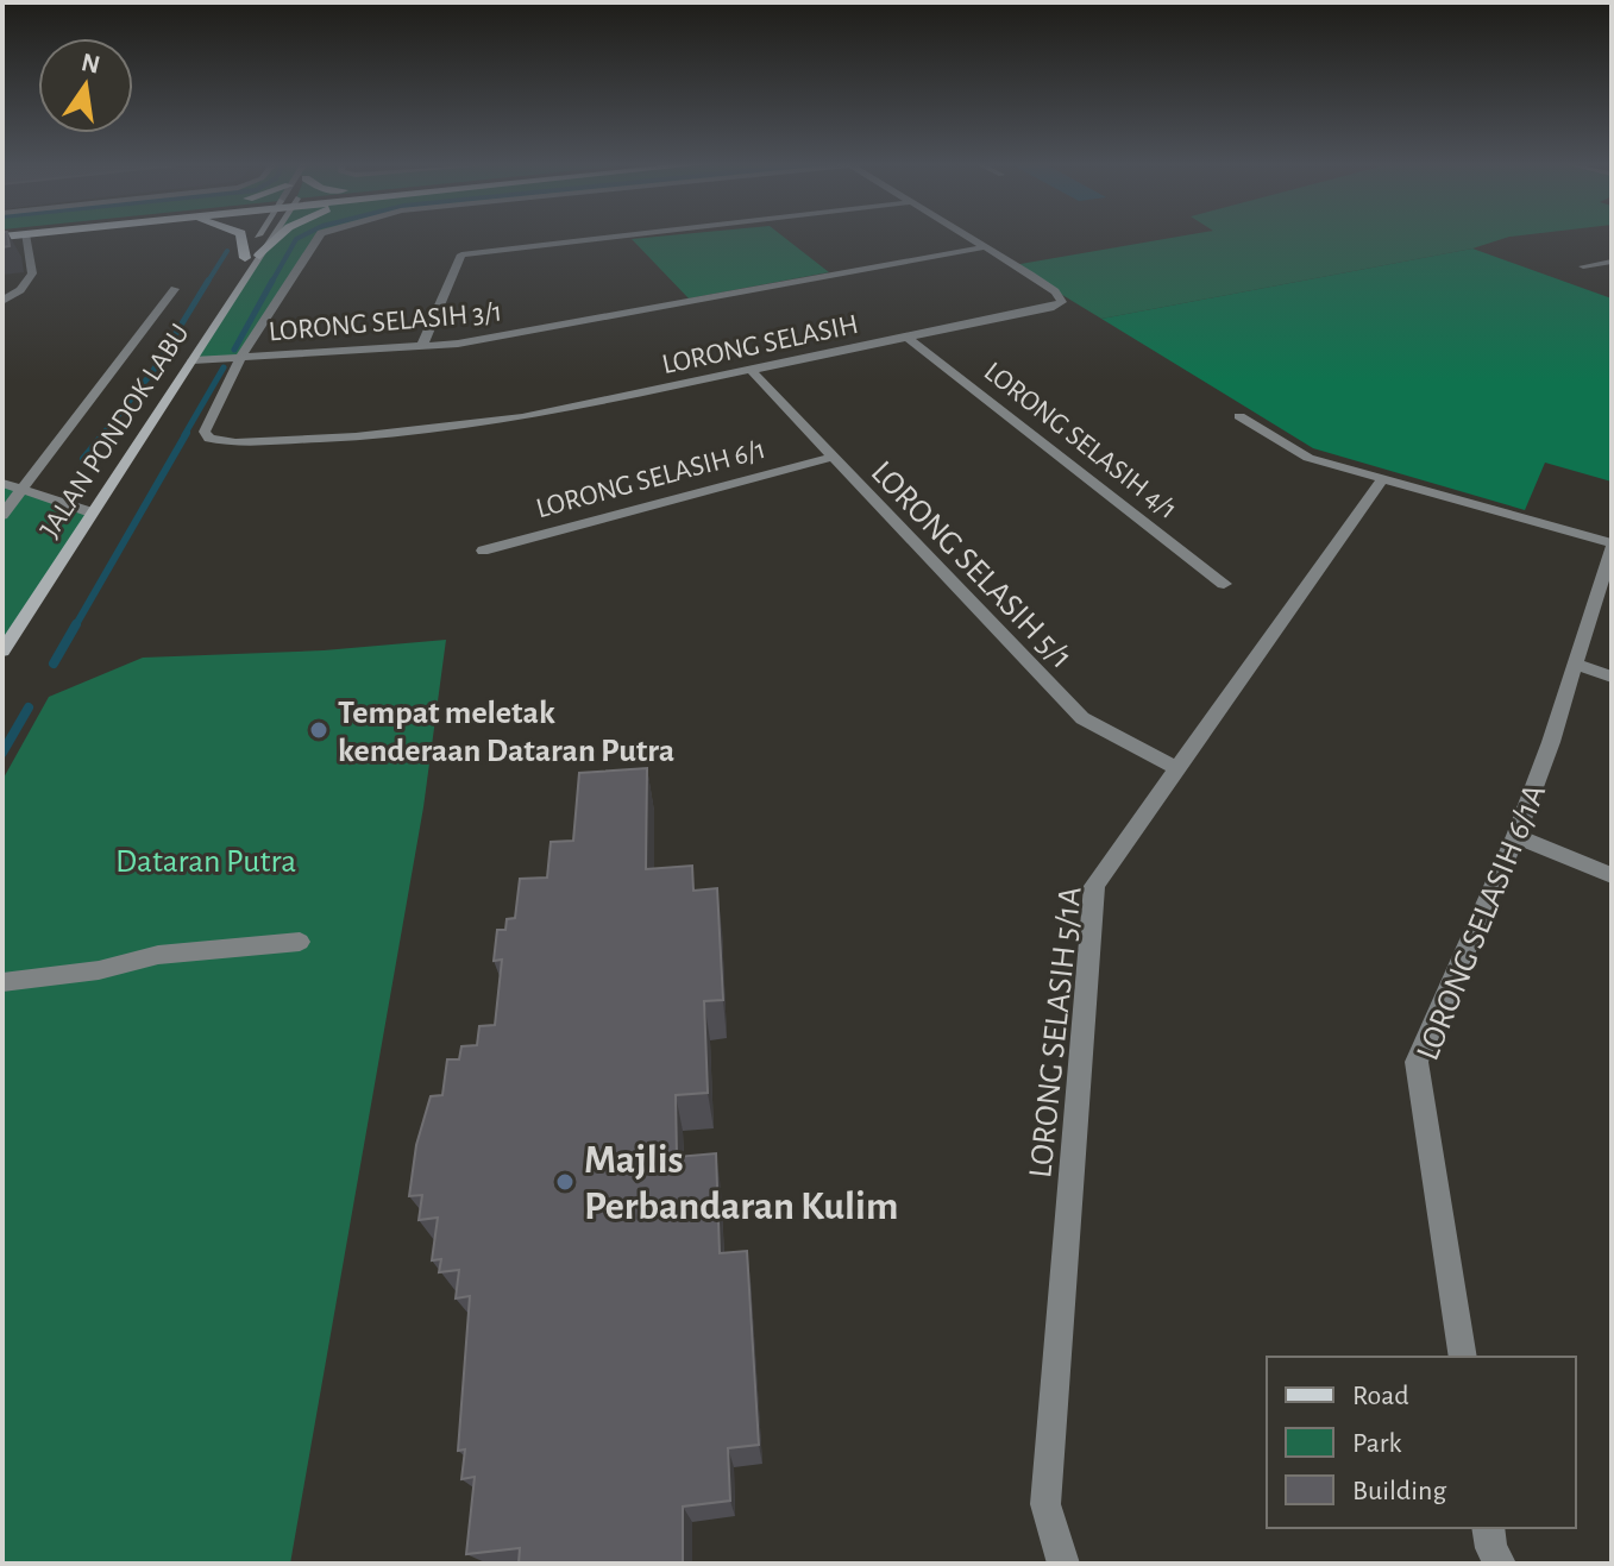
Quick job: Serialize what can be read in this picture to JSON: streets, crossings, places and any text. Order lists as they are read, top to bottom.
{
  "streets": {
    "main road": ["JALAN PONDOK LABU"],
    "street": [
      "LORONG SELASIH 3/1",
      "LORONG SELASIH",
      "LORONG SELASIH 4/1",
      "LORONG SELASIH 6/1",
      "LORONG SELASIH 5/1",
      "LORONG SELASIH 6/1A",
      "LORONG SELASIH 5/1A"
    ]
  },
  "crossings": [
    ["LORONG SELASIH 3/1", "LORONG SELASIH"],
    ["LORONG SELASIH 3/1", "JALAN PONDOK LABU"],
    ["LORONG SELASIH", "LORONG SELASIH 4/1"],
    ["LORONG SELASIH", "LORONG SELASIH 5/1"],
    ["LORONG SELASIH 6/1", "LORONG SELASIH 5/1"],
    ["LORONG SELASIH 5/1", "LORONG SELASIH 5/1A"]
  ],
  "parks": ["Dataran Putra"],
  "places": ["Tempat meletak kenderaan Dataran Putra", "Majlis Perbandaran Kulim"],
  "legend": ["Road", "Park", "Building"],
  "north": "top"
}
